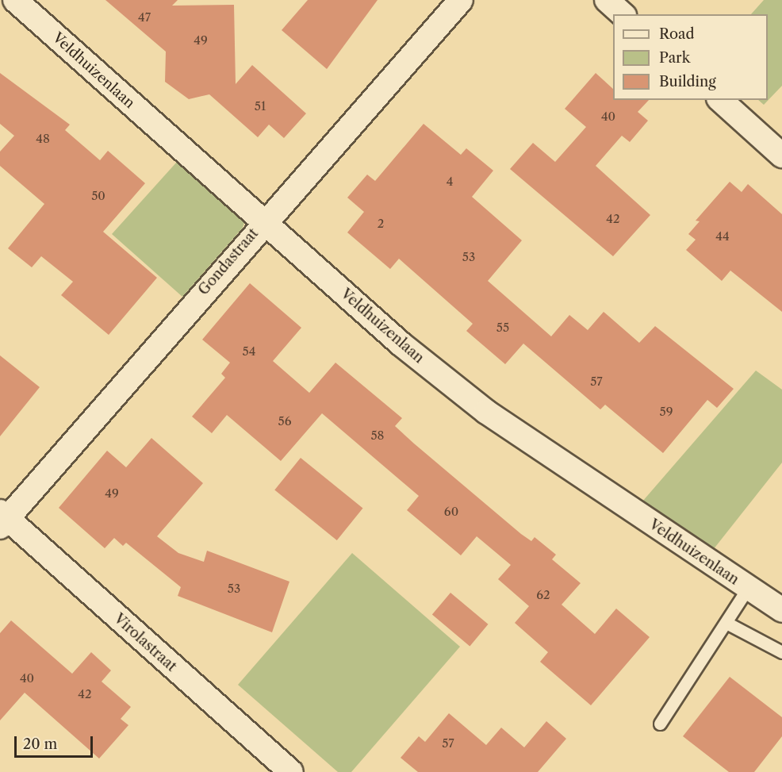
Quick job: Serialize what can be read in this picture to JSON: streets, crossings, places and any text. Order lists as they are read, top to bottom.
{
  "streets": {
    "street": ["Veldhuizenlaan", "Gondastraat", "Virolastraat"]
  },
  "crossings": [
    ["Veldhuizenlaan", "Gondastraat"],
    ["Gondastraat", "Virolastraat"]
  ],
  "house_numbers": [
    "47",
    "49",
    "51",
    "40",
    "48",
    "4",
    "50",
    "42",
    "2",
    "44",
    "53",
    "55",
    "54",
    "57",
    "59",
    "56",
    "58",
    "49",
    "60",
    "53",
    "62",
    "40",
    "42",
    "57"
  ],
  "legend": ["Road", "Park", "Building"],
  "scale_bar": "20 m"
}
